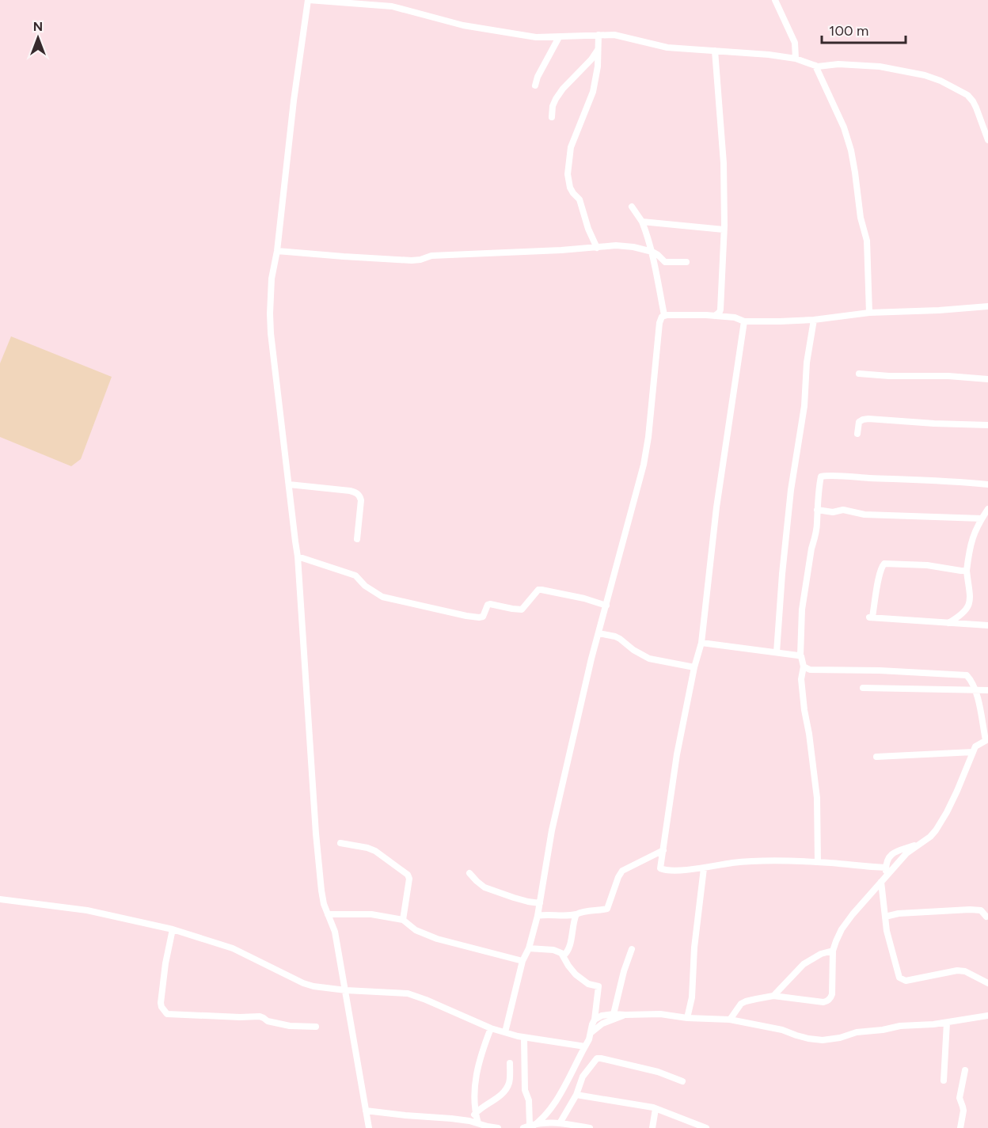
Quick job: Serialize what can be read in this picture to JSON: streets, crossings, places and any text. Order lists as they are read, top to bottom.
{
  "scale_bar": "100 m",
  "north": "top"
}
